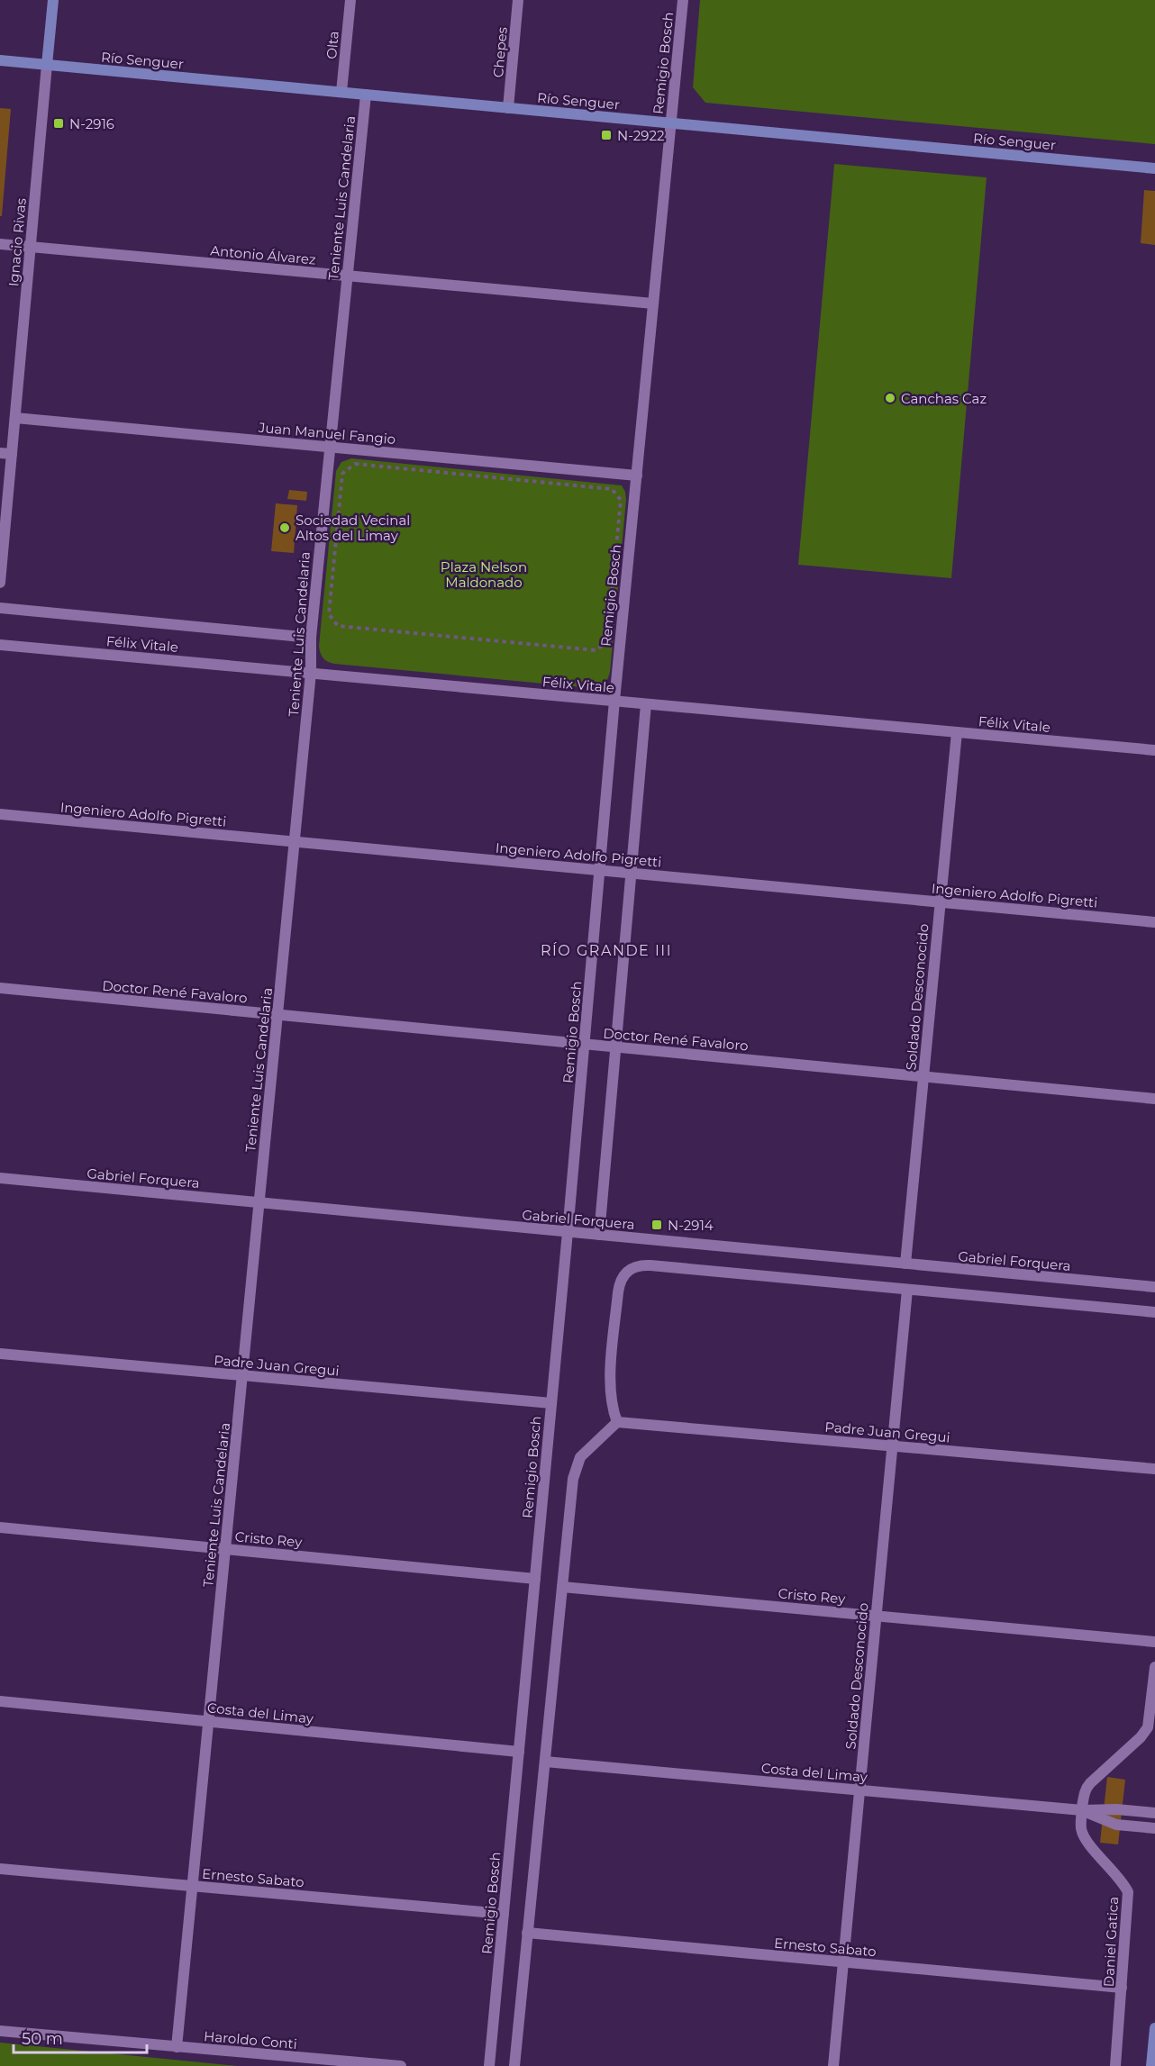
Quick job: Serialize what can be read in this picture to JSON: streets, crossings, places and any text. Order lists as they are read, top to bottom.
{
  "streets": {
    "main road": ["Río Senguer", "Ignacio Rivas"],
    "street": [
      "Olta",
      "Chepes",
      "Remigio Bosch",
      "Teniente Luis Candelaria",
      "Antonio Álvarez",
      "Juan Manuel Fangio",
      "Félix Vitale",
      "Ingeniero Adolfo Pigretti",
      "Doctor René Favaloro",
      "Soldado Desconocido",
      "Gabriel Forquera",
      "Padre Juan Gregui",
      "Cristo Rey",
      "Costa del Limay",
      "Ernesto Sabato",
      "Daniel Gatica",
      "Haroldo Conti"
    ]
  },
  "crossings": [
    ["Olta", "Río Senguer"],
    ["Chepes", "Río Senguer"],
    ["Río Senguer", "Remigio Bosch"],
    ["Río Senguer", "Teniente Luis Candelaria"],
    ["Río Senguer", "Ignacio Rivas"],
    ["Remigio Bosch", "Antonio Álvarez"],
    ["Remigio Bosch", "Juan Manuel Fangio"],
    ["Remigio Bosch", "Félix Vitale"],
    ["Remigio Bosch", "Ingeniero Adolfo Pigretti"],
    ["Remigio Bosch", "Doctor René Favaloro"],
    ["Remigio Bosch", "Gabriel Forquera"],
    ["Remigio Bosch", "Padre Juan Gregui"],
    ["Remigio Bosch", "Cristo Rey"],
    ["Remigio Bosch", "Costa del Limay"],
    ["Remigio Bosch", "Ernesto Sabato"],
    ["Teniente Luis Candelaria", "Antonio Álvarez"],
    ["Teniente Luis Candelaria", "Juan Manuel Fangio"],
    ["Teniente Luis Candelaria", "Félix Vitale"],
    ["Teniente Luis Candelaria", "Ingeniero Adolfo Pigretti"],
    ["Teniente Luis Candelaria", "Doctor René Favaloro"],
    ["Teniente Luis Candelaria", "Gabriel Forquera"],
    ["Teniente Luis Candelaria", "Padre Juan Gregui"],
    ["Teniente Luis Candelaria", "Cristo Rey"],
    ["Teniente Luis Candelaria", "Costa del Limay"],
    ["Teniente Luis Candelaria", "Ernesto Sabato"],
    ["Teniente Luis Candelaria", "Haroldo Conti"],
    ["Ignacio Rivas", "Antonio Álvarez"],
    ["Ignacio Rivas", "Juan Manuel Fangio"],
    ["Félix Vitale", "Soldado Desconocido"],
    ["Ingeniero Adolfo Pigretti", "Soldado Desconocido"],
    ["Doctor René Favaloro", "Soldado Desconocido"],
    ["Soldado Desconocido", "Gabriel Forquera"],
    ["Soldado Desconocido", "Padre Juan Gregui"],
    ["Soldado Desconocido", "Cristo Rey"],
    ["Soldado Desconocido", "Costa del Limay"],
    ["Soldado Desconocido", "Ernesto Sabato"],
    ["Costa del Limay", "Daniel Gatica"],
    ["Ernesto Sabato", "Daniel Gatica"]
  ],
  "districts": ["RÍO GRANDE III"],
  "parks": ["Plaza Nelson Maldonado"],
  "places": {
    "transit": ["N-2916", "N-2922", "N-2914"],
    "other": ["Canchas Caz", "Sociedad Vecinal Altos del Limay"]
  },
  "scale_bar": "50 m"
}
